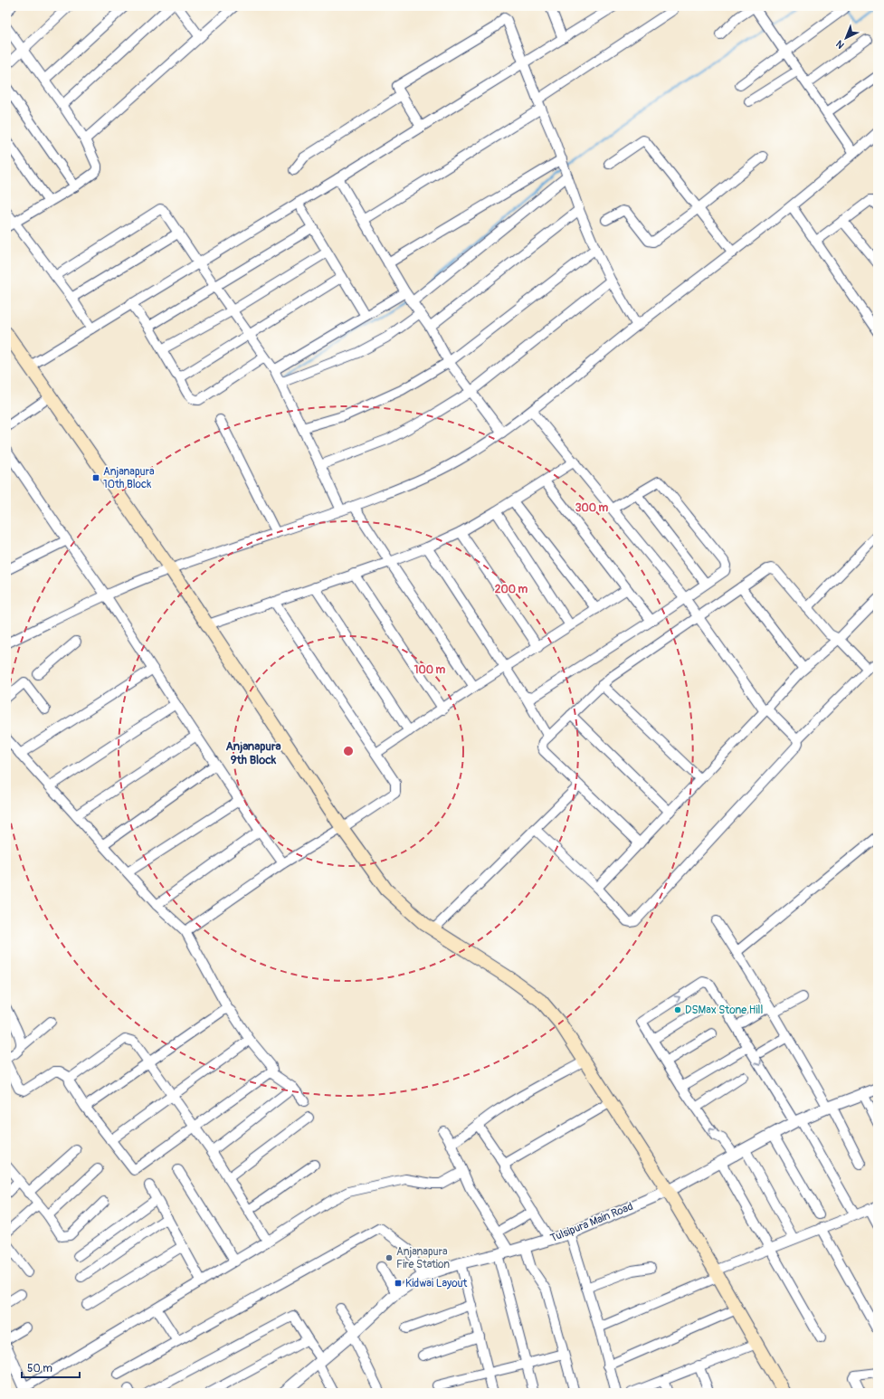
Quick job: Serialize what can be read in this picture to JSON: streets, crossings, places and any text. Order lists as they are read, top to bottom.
{
  "streets": {
    "street": ["Tulsipura Main Road"]
  },
  "districts": ["Anjanapura 9th Block"],
  "places": {
    "transit": ["Anjanapura 10th Block", "Kidwai Layout"],
    "other": ["DSMax Stone Hill", "Anjanapura Fire Station"]
  },
  "scale_bar": "50 m",
  "north": "bottom left",
  "rings": ["300 m", "200 m", "100 m"]
}
